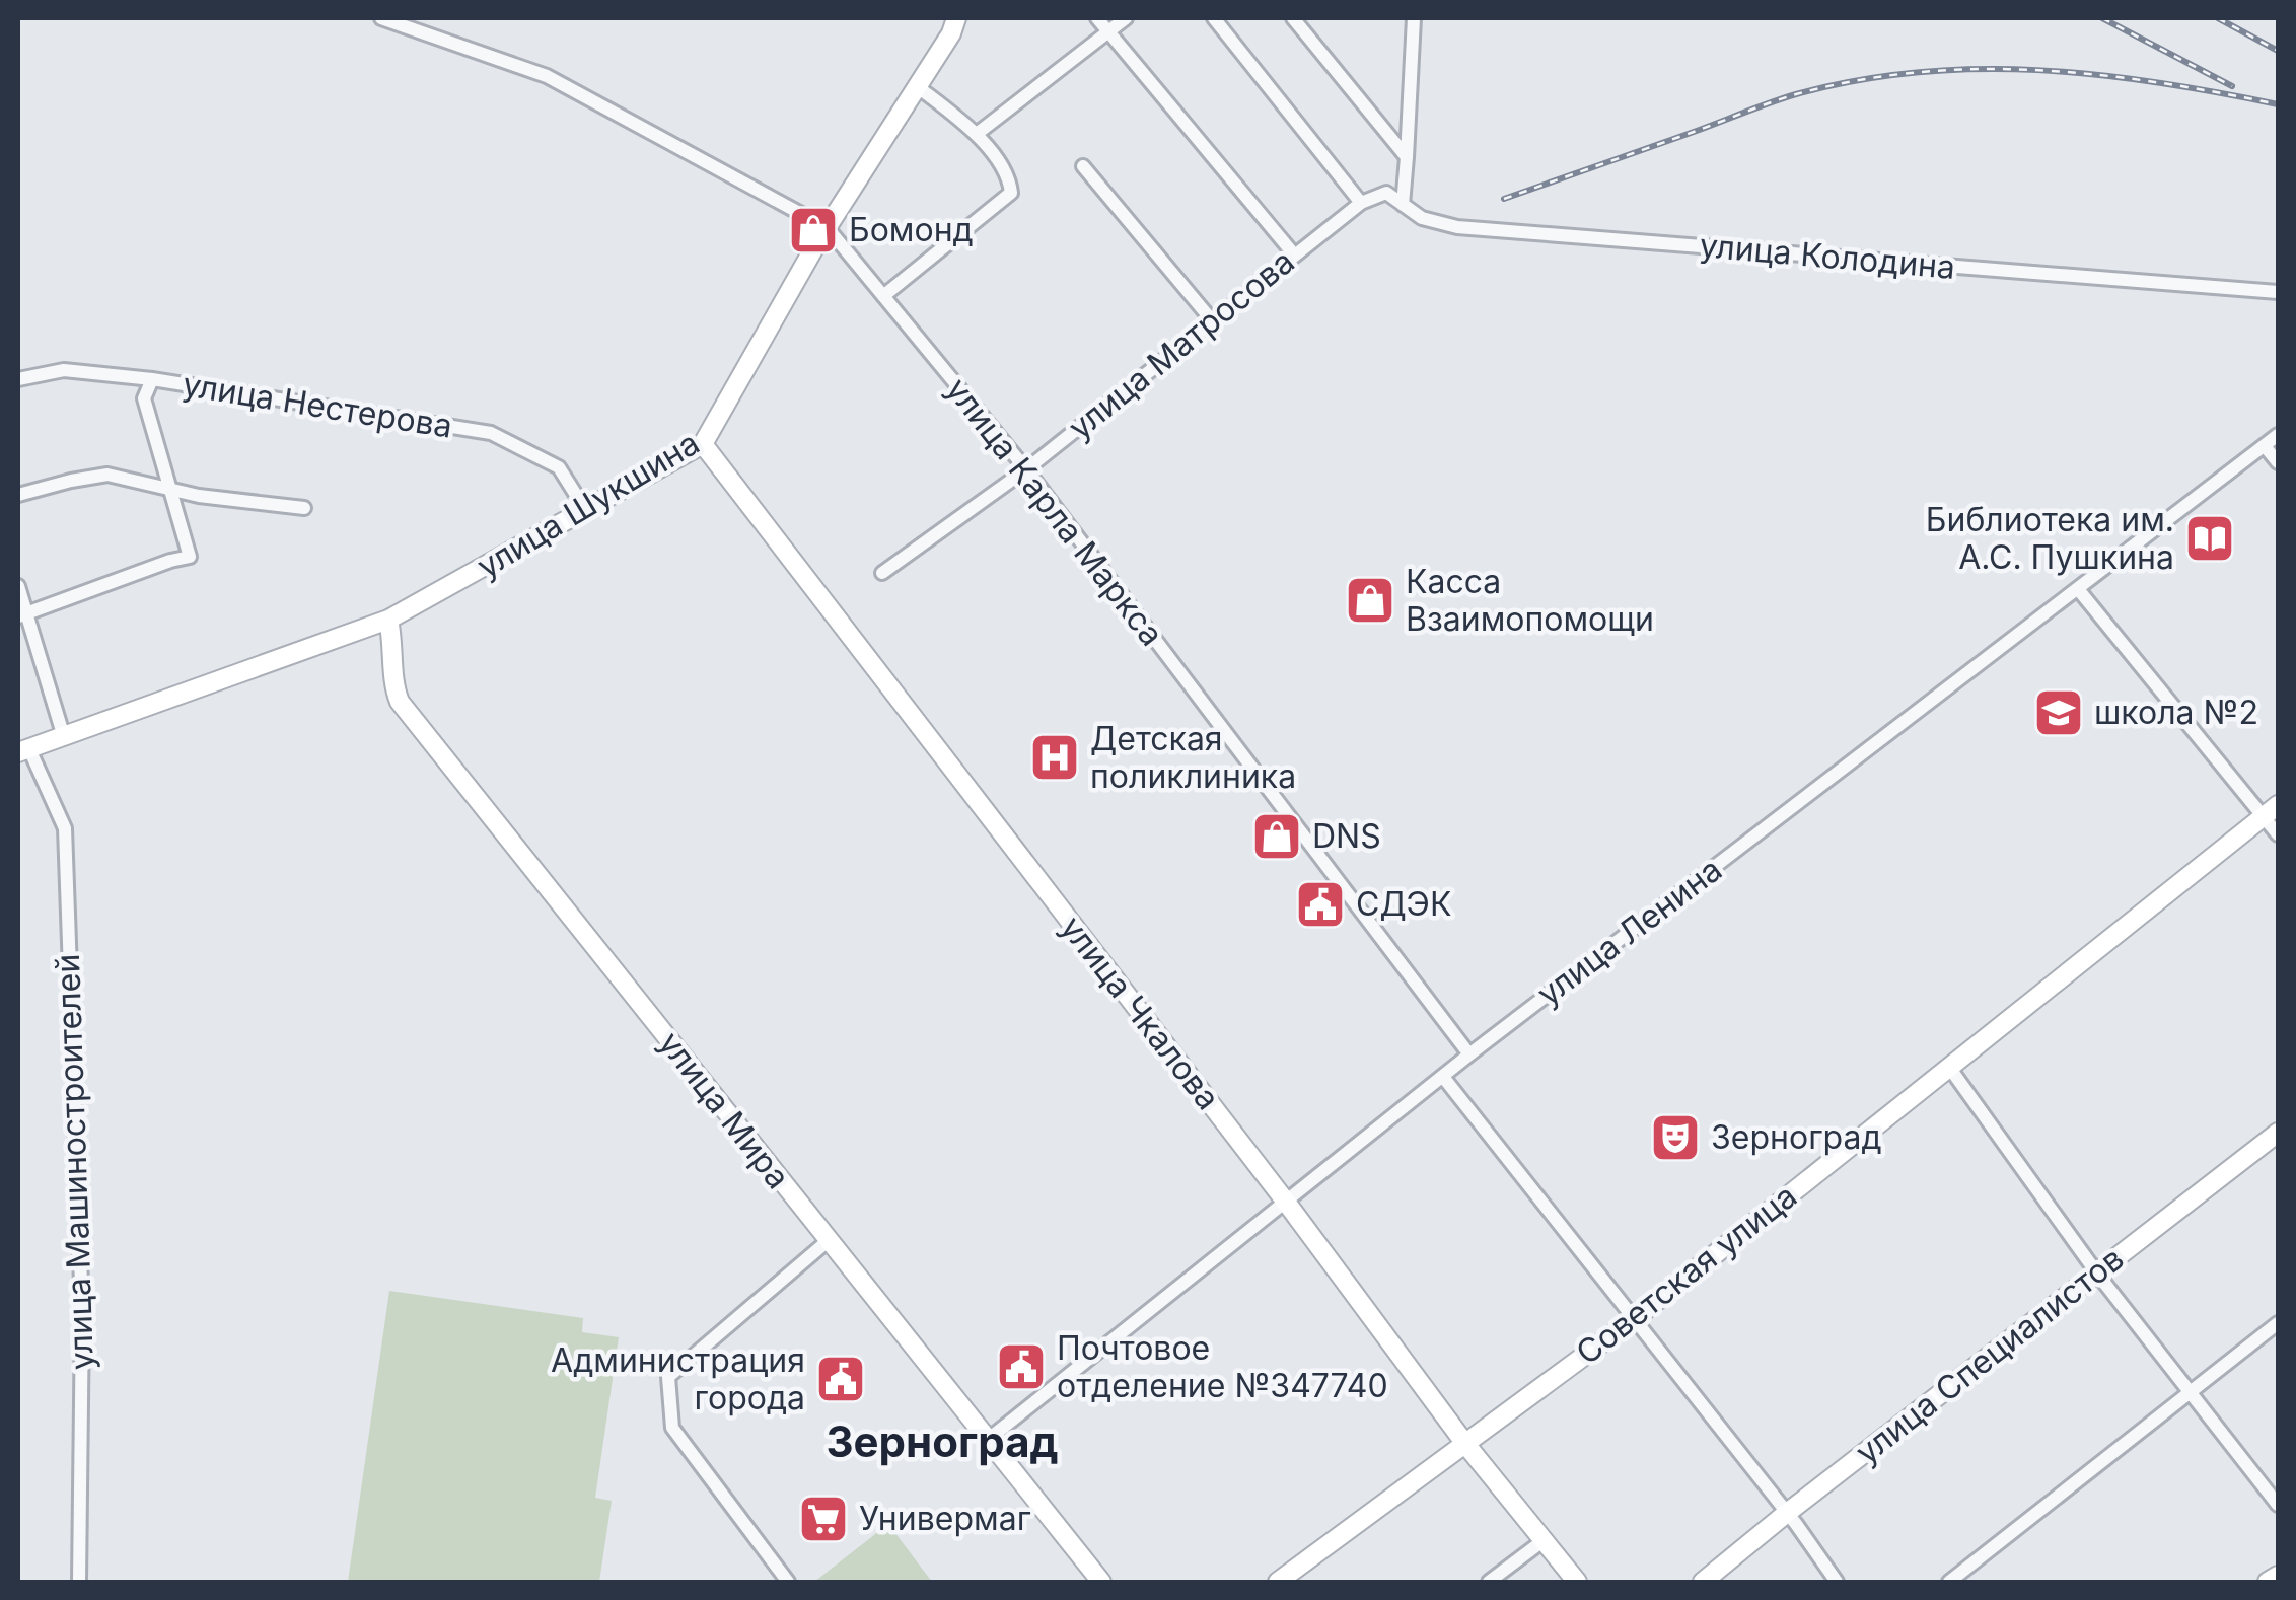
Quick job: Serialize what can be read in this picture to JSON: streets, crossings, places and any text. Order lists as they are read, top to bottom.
{
  "streets": {
    "street": [
      "улица Колодина",
      "улица Матросова",
      "улица Нестерова",
      "улица Шукшина",
      "улица Карла Маркса",
      "улица Ленина",
      "улица Чкалова",
      "улица Мира",
      "улица Машиностроителей",
      "Советская улица",
      "улица Специалистов"
    ]
  },
  "crossings": [
    ["улица Колодина", "улица Матросова"],
    ["улица Матросова", "улица Карла Маркса"],
    ["улица Нестерова", "улица Шукшина"],
    ["улица Шукшина", "улица Карла Маркса"],
    ["улица Шукшина", "улица Чкалова"],
    ["улица Шукшина", "улица Мира"],
    ["улица Шукшина", "улица Машиностроителей"],
    ["улица Карла Маркса", "улица Ленина"],
    ["улица Ленина", "улица Чкалова"],
    ["улица Ленина", "улица Мира"],
    ["улица Чкалова", "Советская улица"]
  ],
  "districts": ["Зерноград"],
  "places": {
    "shop": ["Бомонд", "Касса Взаимопомощи", "DNS"],
    "library": ["Библиотека им. А.С. Пушкина"],
    "school or university": ["школа №2"],
    "hospital": ["Детская поликлиника"],
    "public building": ["СДЭК", "Почтовое отделение №347740", "Администрация города"],
    "theatre": ["Зерноград"],
    "supermarket": ["Универмаг"]
  }
}
